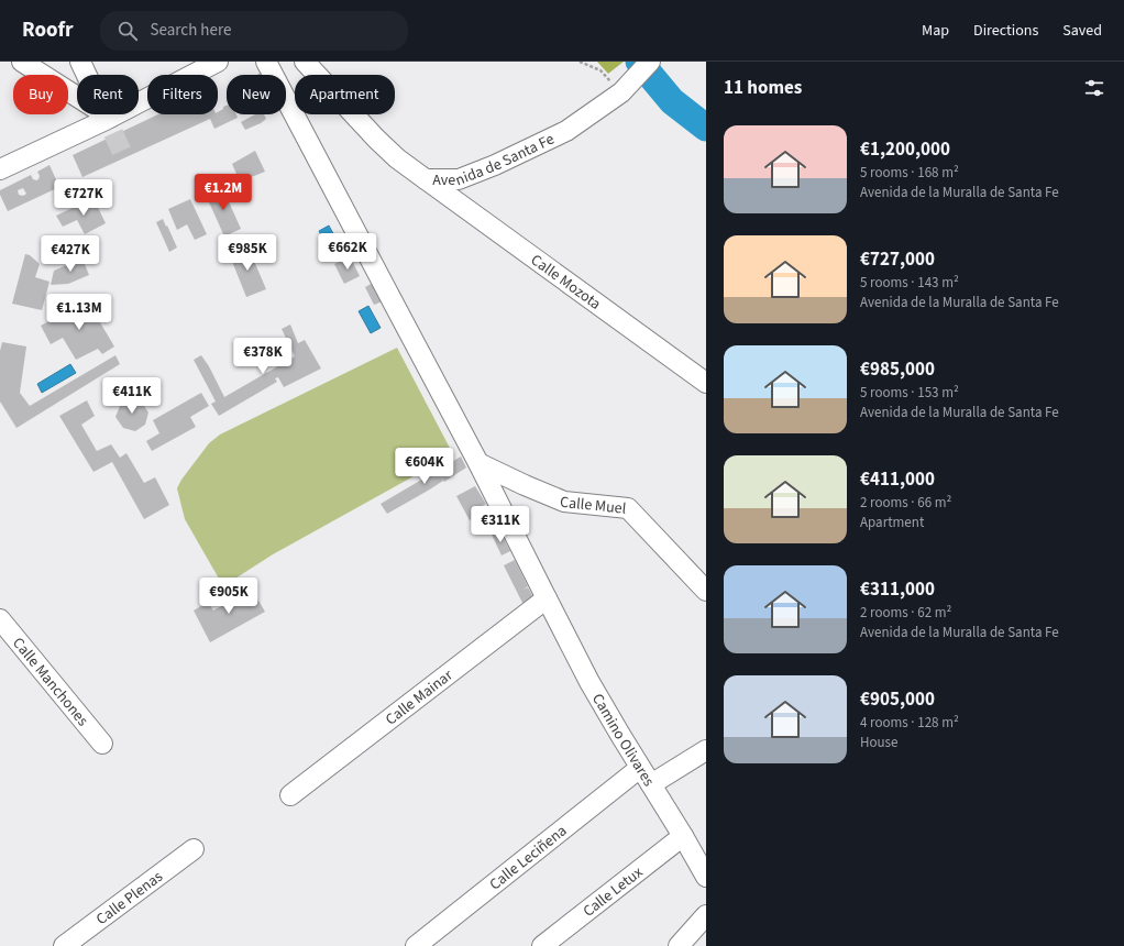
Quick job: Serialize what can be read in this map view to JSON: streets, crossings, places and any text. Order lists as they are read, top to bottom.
{
  "streets": {
    "street": [
      "Avenida de Santa Fe",
      "Calle Mozota",
      "Calle Muel",
      "Calle Manchones",
      "Calle Mainar",
      "Camino Olivares",
      "Calle Leciñena",
      "Calle Letux",
      "Calle Plenas"
    ]
  },
  "crossings": [
    ["Avenida de Santa Fe", "Calle Mozota"],
    ["Calle Muel", "Camino Olivares"],
    ["Calle Mainar", "Camino Olivares"],
    ["Camino Olivares", "Calle Leciñena"],
    ["Camino Olivares", "Calle Letux"]
  ],
  "page": {
    "header": "Roofr",
    "search": "Search here",
    "nav": ["Map", "Directions", "Saved"],
    "heading": "11 homes",
    "chip": [
      "Buy",
      "Rent",
      "Filters",
      "New",
      "Apartment"
    ],
    "list": [
      {
        "name": "€1,200,000",
        "note": "5 rooms · 168 m² · Avenida de la Muralla de Santa Fe"
      },
      {
        "name": "€727,000",
        "note": "5 rooms · 143 m² · Avenida de la Muralla de Santa Fe"
      },
      {
        "name": "€985,000",
        "note": "5 rooms · 153 m² · Avenida de la Muralla de Santa Fe"
      },
      {
        "name": "€411,000",
        "note": "2 rooms · 66 m² · Apartment"
      },
      {
        "name": "€311,000",
        "note": "2 rooms · 62 m² · Avenida de la Muralla de Santa Fe"
      },
      {
        "name": "€905,000",
        "note": "4 rooms · 128 m² · House"
      }
    ],
    "price": [
      "€1.2M",
      "€727K",
      "€662K",
      "€985K",
      "€427K",
      "€1.13M",
      "€378K",
      "€411K",
      "€604K",
      "€311K",
      "€905K"
    ]
  }
}
